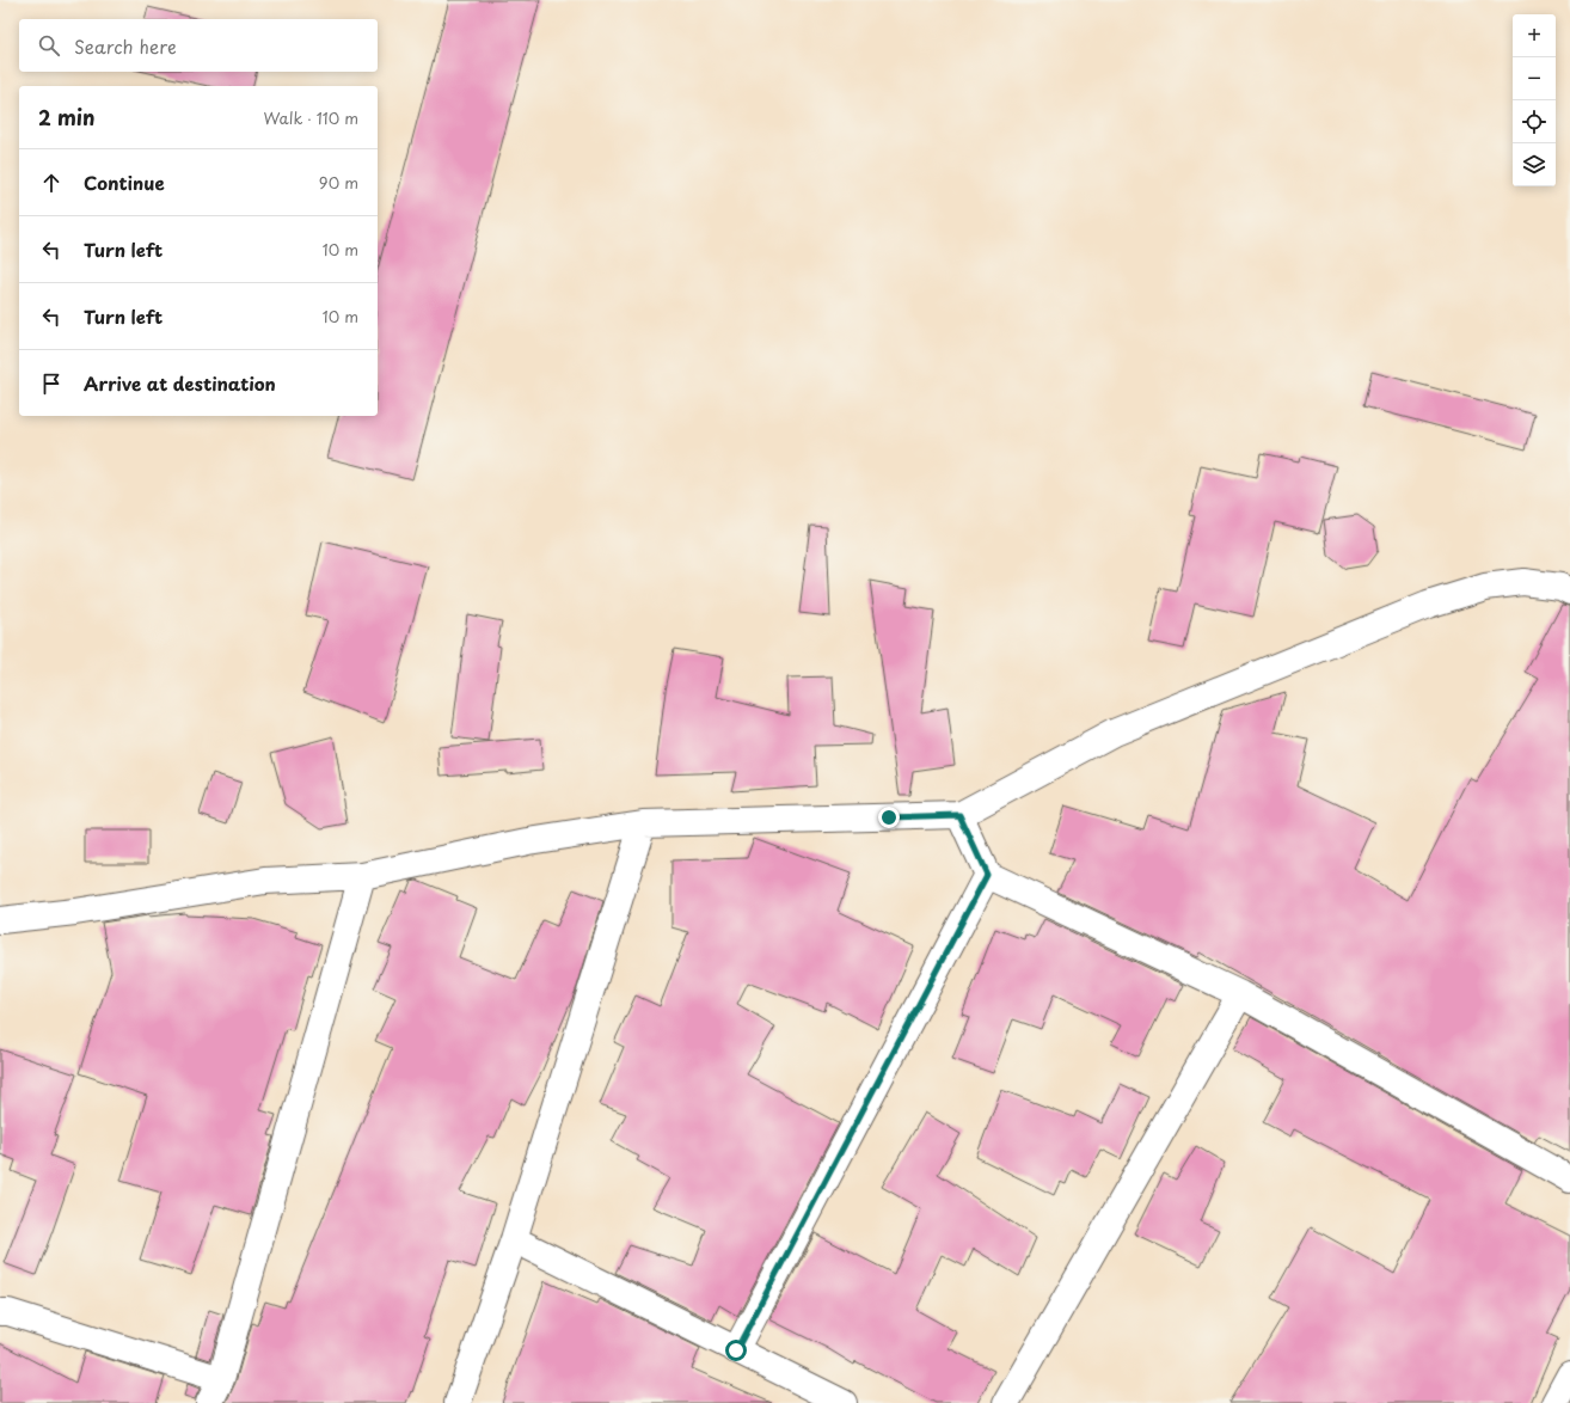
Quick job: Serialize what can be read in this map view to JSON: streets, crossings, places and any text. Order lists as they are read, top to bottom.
{
  "page": {
    "map_buttons": ["+", "−"],
    "search": "Search here",
    "heading": ["2 min", "Walk · 110 m"],
    "list": [
      ["Continue", "90 m"],
      ["Turn left", "10 m"],
      ["Turn left", "10 m"],
      "Arrive at destination"
    ]
  }
}
